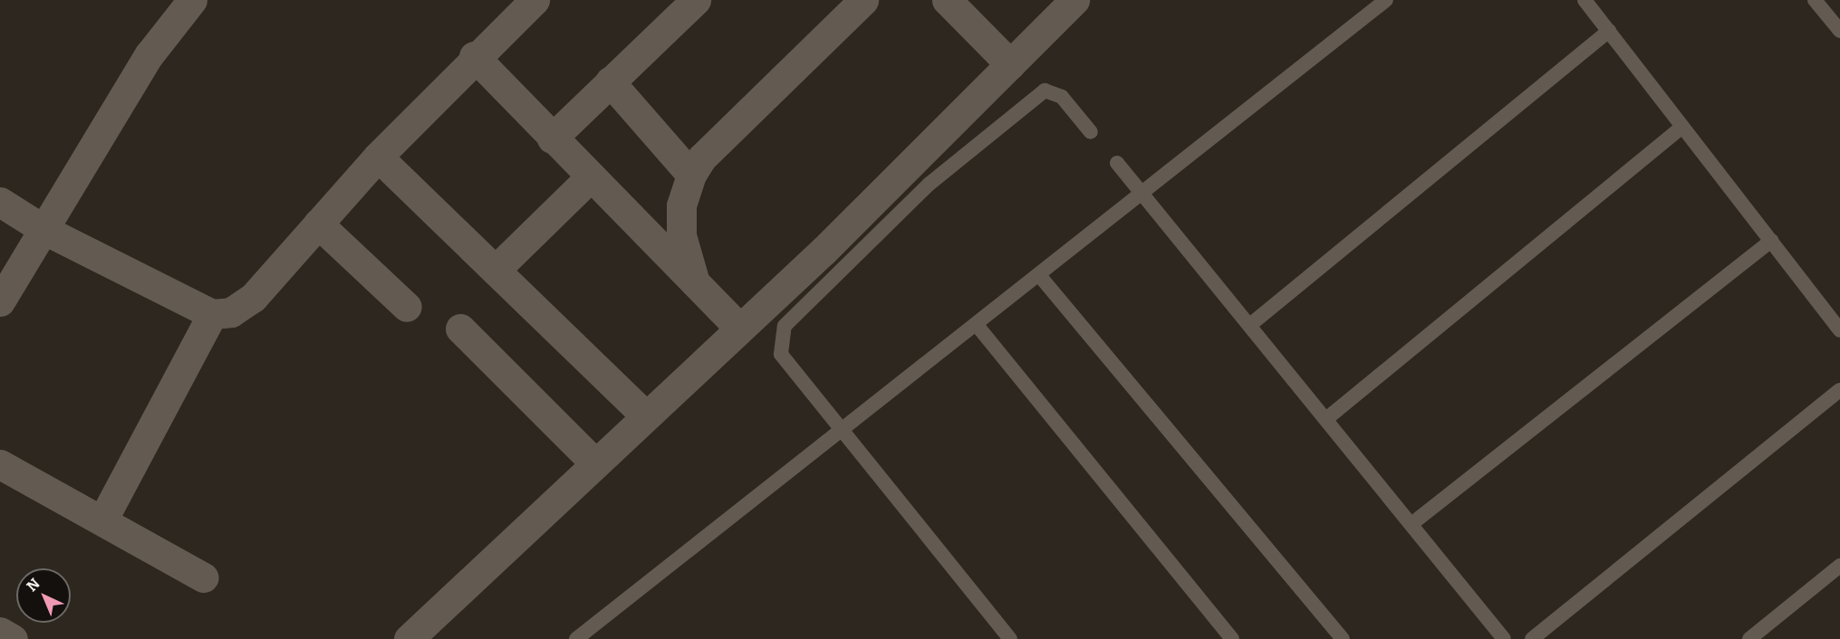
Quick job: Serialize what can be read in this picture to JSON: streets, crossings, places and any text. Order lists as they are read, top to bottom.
{
  "north": "top left"
}
